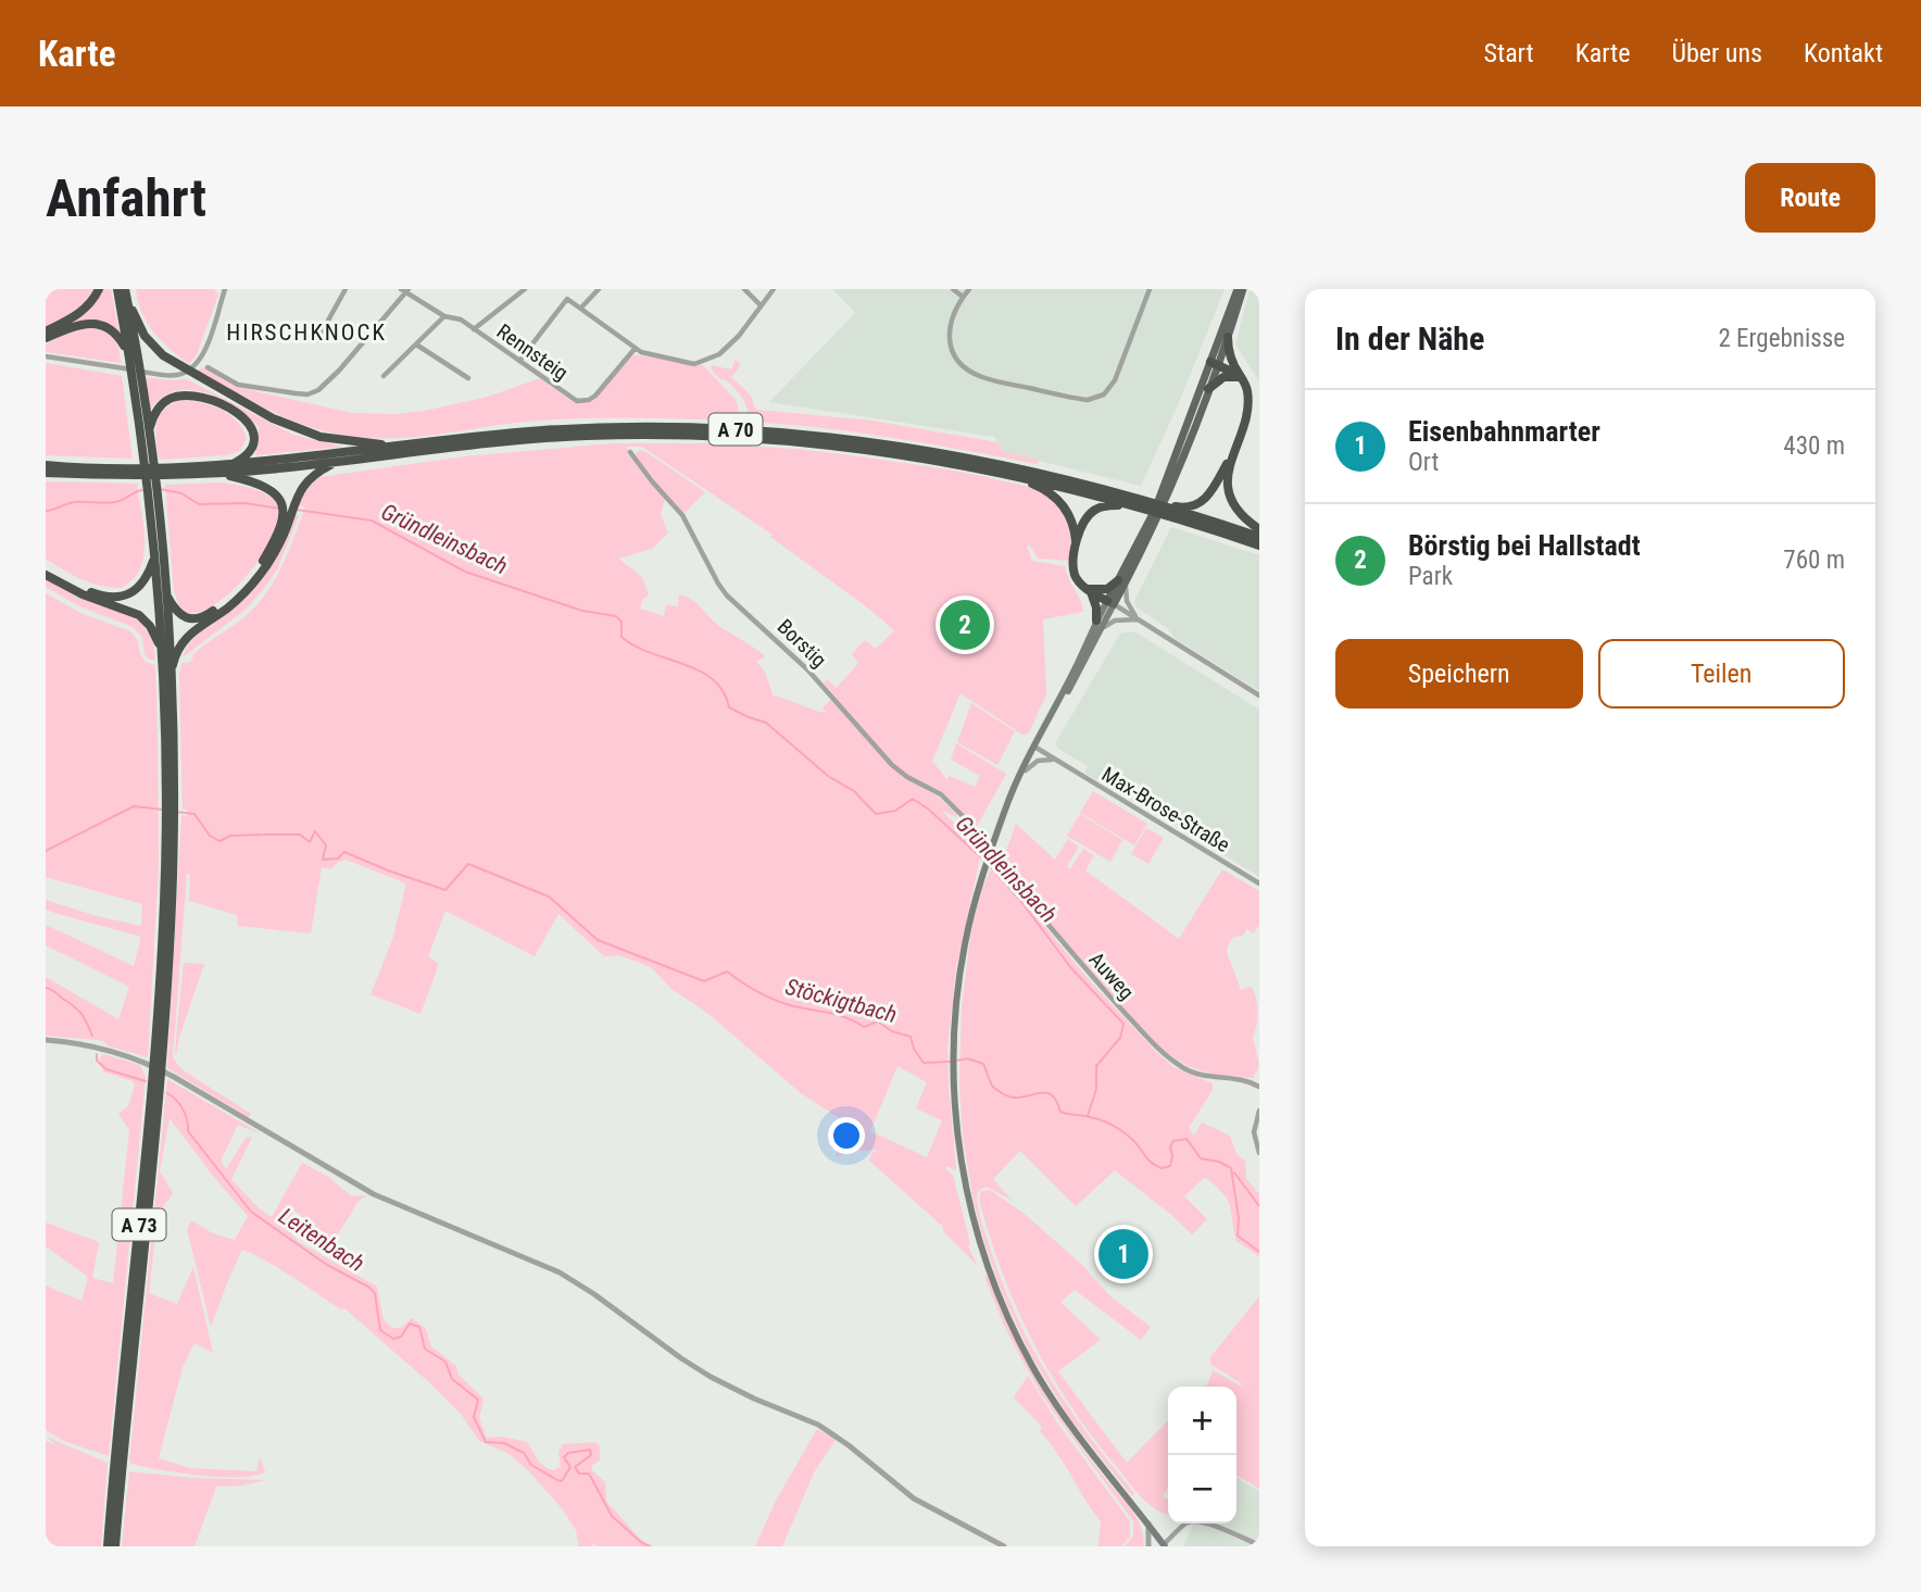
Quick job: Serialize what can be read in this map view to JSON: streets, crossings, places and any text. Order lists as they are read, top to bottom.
{
  "streets": {
    "highway": ["A 70", "A 73"],
    "street": [
      "Rennsteig",
      "Borstig",
      "Max-Brose-Straße",
      "Auweg"
    ]
  },
  "crossings": [
    ["Borstig", "Auweg"]
  ],
  "districts": ["HIRSCHKNOCK"],
  "water": ["Gründleinsbach", "Stöckigtbach", "Leitenbach"],
  "page": {
    "header": "Karte",
    "nav": [
      "Start",
      "Karte",
      "Über uns",
      "Kontakt"
    ],
    "buttons": [
      "Route",
      ["Speichern", "Teilen"]
    ],
    "title": "Anfahrt",
    "heading": ["In der Nähe", "2 Ergebnisse"],
    "list": [
      {
        "mark": "1",
        "name": "Eisenbahnmarter",
        "note": "Ort",
        "value": "430 m"
      },
      {
        "mark": "2",
        "name": "Börstig bei Hallstadt",
        "note": "Park",
        "value": "760 m"
      }
    ],
    "pins": ["2", "1"],
    "map_buttons": ["+", "−"]
  }
}
